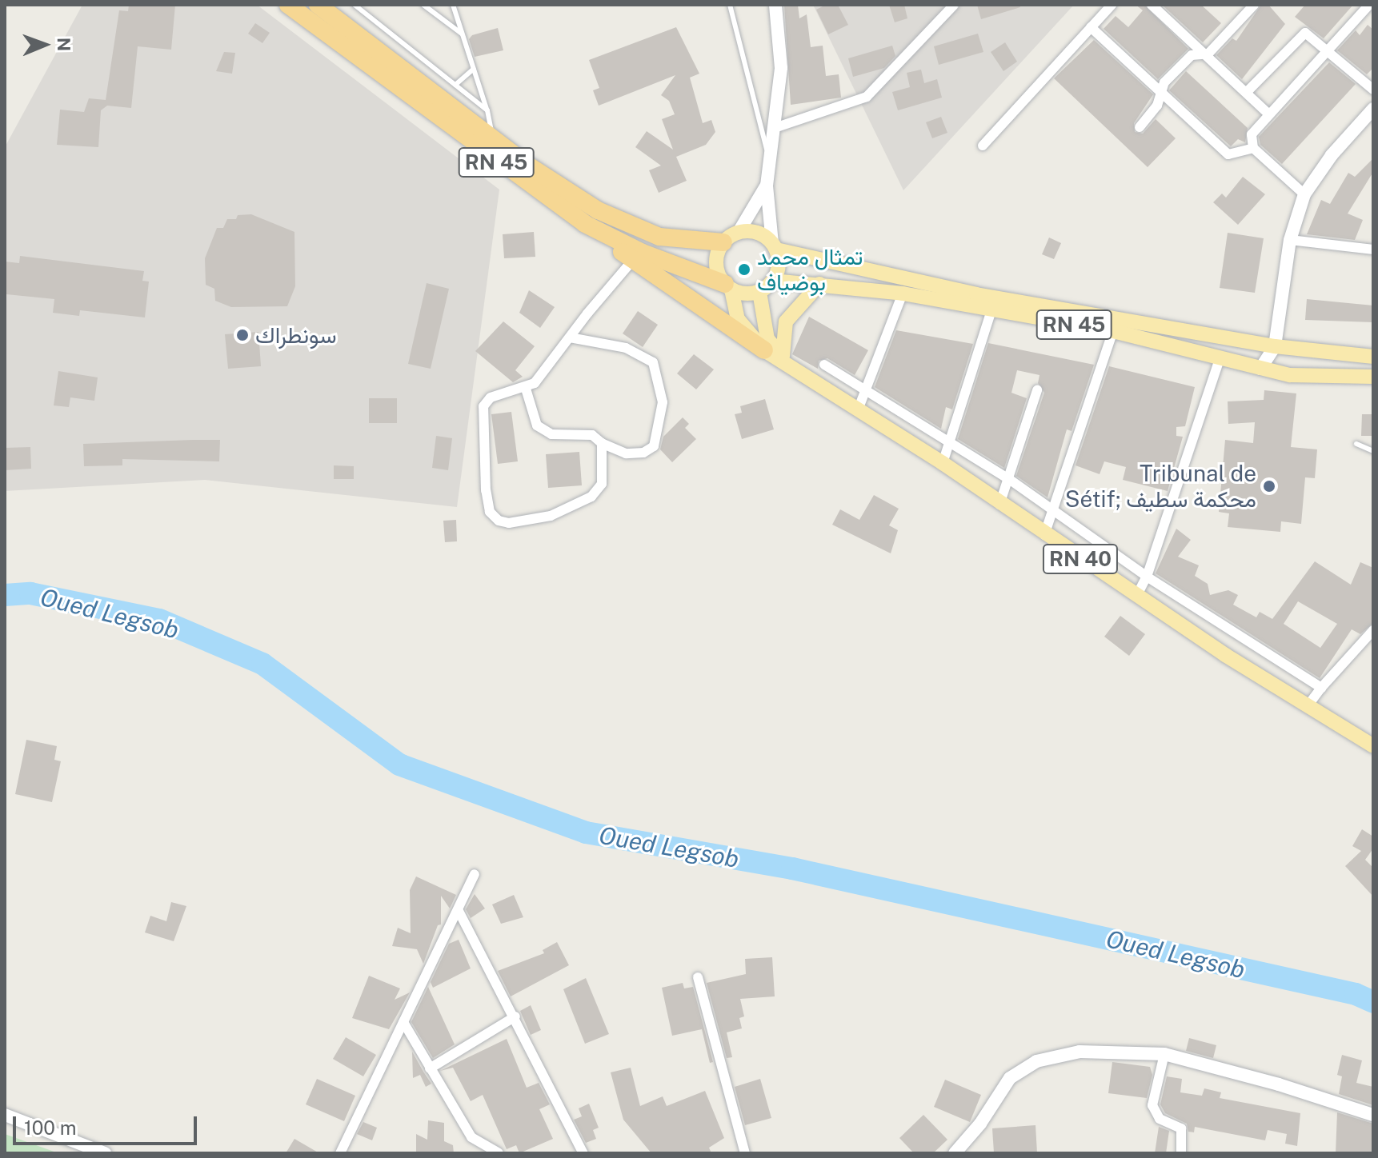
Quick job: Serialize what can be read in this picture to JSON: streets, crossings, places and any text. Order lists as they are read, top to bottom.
{
  "streets": {
    "highway": ["RN 45", "RN 40"]
  },
  "crossings": [
    ["RN 45", "RN 40"]
  ],
  "water": ["Oued Legsob"],
  "places": ["تمثال محمد بوضياف", "سونطراك", "Tribunal de Sétif; محكمة سطيف"],
  "scale_bar": "100 m",
  "north": "right"
}
